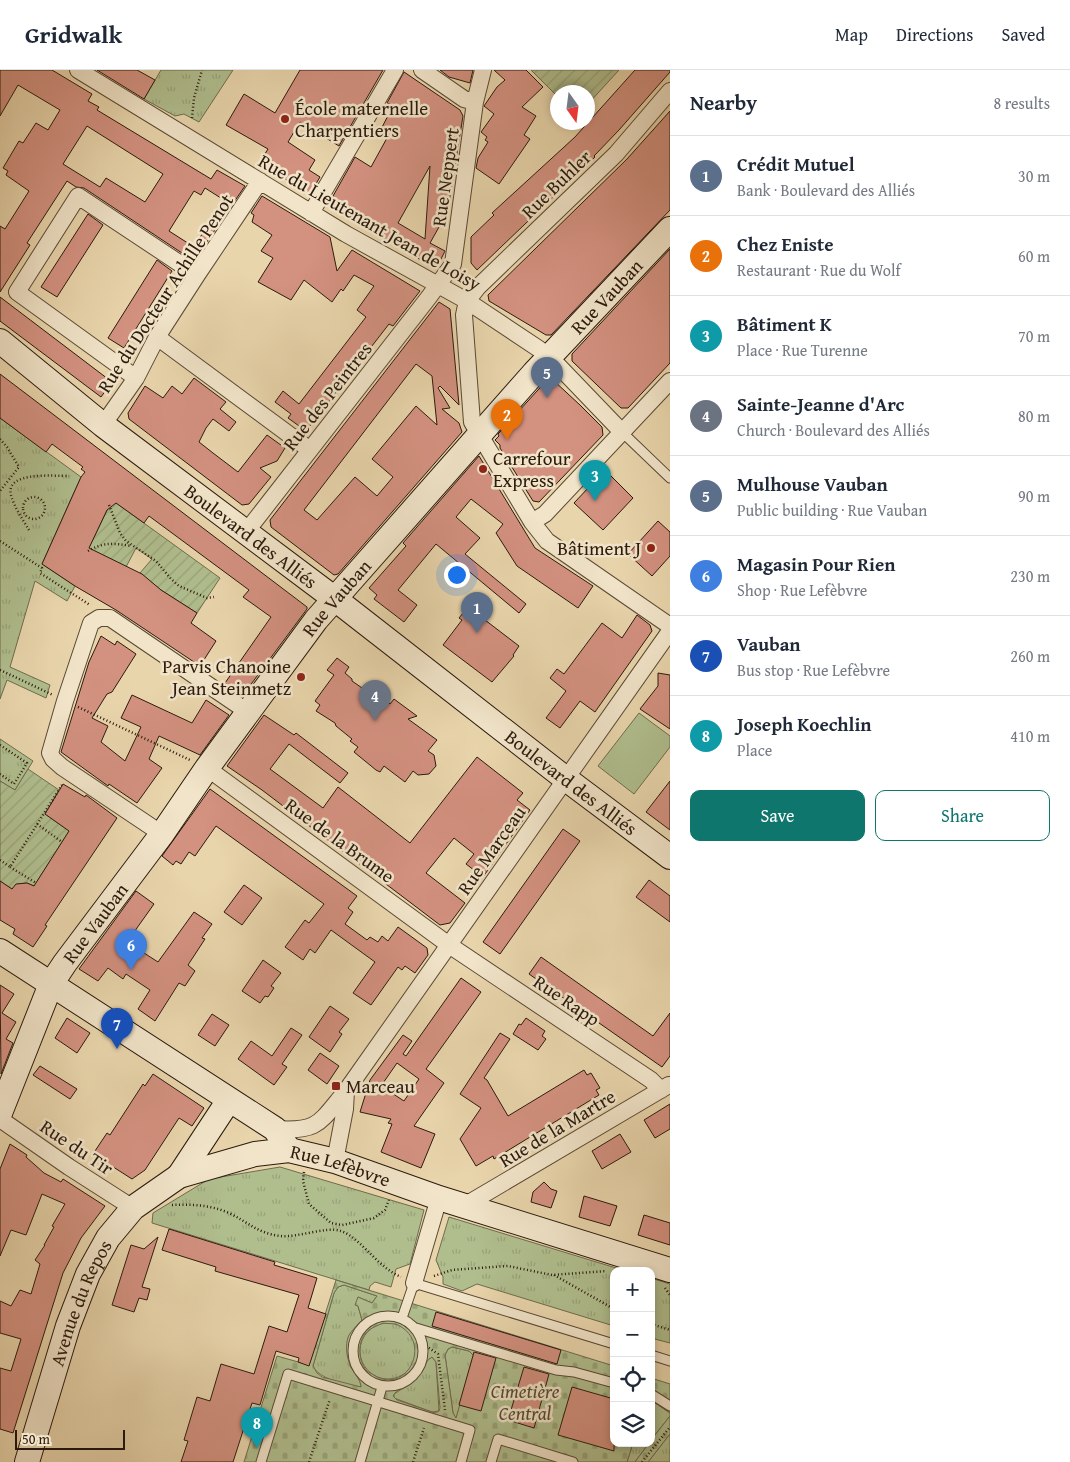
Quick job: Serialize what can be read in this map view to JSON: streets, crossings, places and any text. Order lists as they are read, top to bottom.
{
  "streets": {
    "main road": [
      "Rue Vauban",
      "Boulevard des Alliés",
      "Rue Lefèbvre",
      "Avenue du Repos"
    ],
    "street": [
      "Rue Neppert",
      "Rue Buhler",
      "Rue du Lieutenant Jean de Loisy",
      "Rue du Docteur Achille Penot",
      "Rue des Peintres",
      "Rue de la Brume",
      "Rue Marceau",
      "Rue Rapp",
      "Rue de la Martre",
      "Rue du Tir"
    ]
  },
  "crossings": [
    ["Rue Neppert", "Rue du Lieutenant Jean de Loisy"],
    ["Rue Neppert", "Rue des Peintres"],
    ["Rue Buhler", "Rue du Lieutenant Jean de Loisy"],
    ["Rue du Lieutenant Jean de Loisy", "Rue du Docteur Achille Penot"],
    ["Rue du Lieutenant Jean de Loisy", "Rue Vauban"],
    ["Rue du Lieutenant Jean de Loisy", "Rue des Peintres"],
    ["Rue du Docteur Achille Penot", "Boulevard des Alliés"],
    ["Rue Vauban", "Boulevard des Alliés"],
    ["Rue Vauban", "Rue de la Brume"],
    ["Rue Vauban", "Rue Lefèbvre"],
    ["Rue des Peintres", "Boulevard des Alliés"],
    ["Boulevard des Alliés", "Rue Marceau"],
    ["Rue de la Brume", "Rue Marceau"],
    ["Rue de la Brume", "Rue Rapp"],
    ["Rue Marceau", "Rue Rapp"],
    ["Rue Marceau", "Rue Lefèbvre"],
    ["Rue Rapp", "Rue de la Martre"],
    ["Rue de la Martre", "Rue Lefèbvre"],
    ["Rue du Tir", "Avenue du Repos"],
    ["Rue Lefèbvre", "Avenue du Repos"]
  ],
  "parks": ["Cimetière Central"],
  "places": {
    "other": [
      "École maternelle Charpentiers",
      "Carrefour Express",
      "Bâtiment J",
      "Parvis Chanoine Jean Steinmetz"
    ],
    "transit": ["Marceau"]
  },
  "scale_bar": "50 m",
  "north": "bottom",
  "page": {
    "header": "Gridwalk",
    "nav": ["Map", "Directions", "Saved"],
    "heading": ["Nearby", "8 results"],
    "list": [
      {
        "mark": "1",
        "name": "Crédit Mutuel",
        "note": "Bank · Boulevard des Alliés",
        "value": "30 m"
      },
      {
        "mark": "2",
        "name": "Chez Eniste",
        "note": "Restaurant · Rue du Wolf",
        "value": "60 m"
      },
      {
        "mark": "3",
        "name": "Bâtiment K",
        "note": "Place · Rue Turenne",
        "value": "70 m"
      },
      {
        "mark": "4",
        "name": "Sainte-Jeanne d'Arc",
        "note": "Church · Boulevard des Alliés",
        "value": "80 m"
      },
      {
        "mark": "5",
        "name": "Mulhouse Vauban",
        "note": "Public building · Rue Vauban",
        "value": "90 m"
      },
      {
        "mark": "6",
        "name": "Magasin Pour Rien",
        "note": "Shop · Rue Lefèbvre",
        "value": "230 m"
      },
      {
        "mark": "7",
        "name": "Vauban",
        "note": "Bus stop · Rue Lefèbvre",
        "value": "260 m"
      },
      {
        "mark": "8",
        "name": "Joseph Koechlin",
        "note": "Place",
        "value": "410 m"
      }
    ],
    "pins": [
      "5",
      "2",
      "3",
      "1",
      "4",
      "6",
      "7",
      "8"
    ],
    "buttons": ["Save", "Share"],
    "map_buttons": ["+", "−"],
    "scale": "50 m"
  }
}
